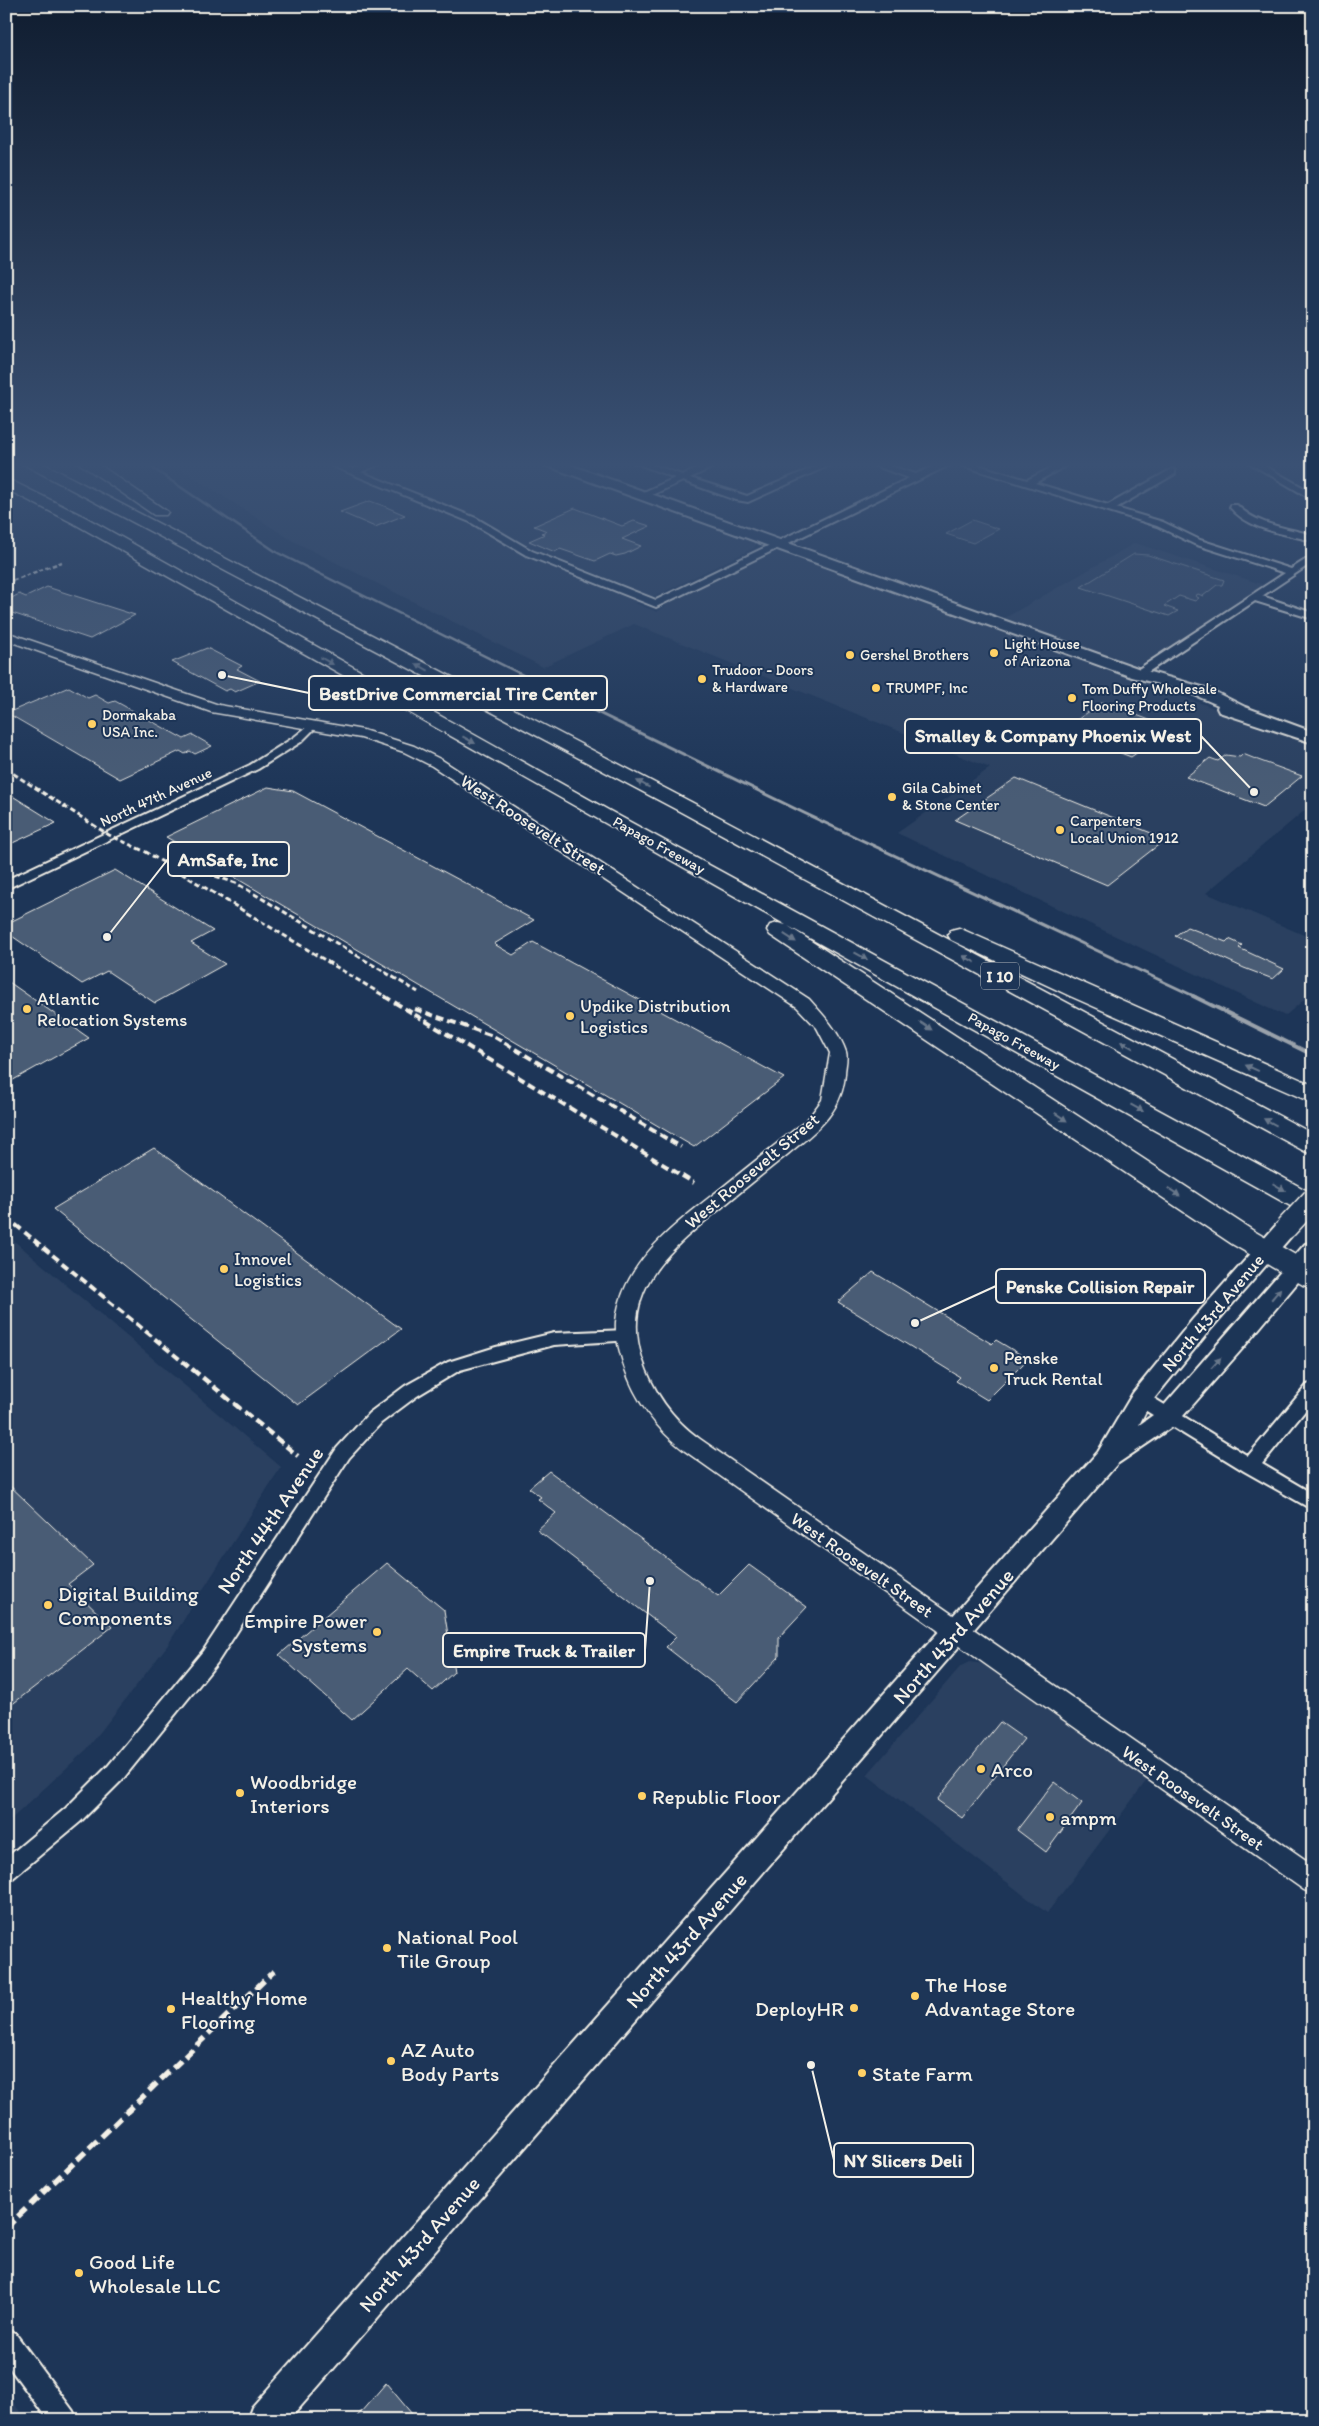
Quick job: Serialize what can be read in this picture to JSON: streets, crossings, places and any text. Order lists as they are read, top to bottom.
{
  "streets": {
    "highway": ["Papago Freeway", "I 10"],
    "main road": ["North 43rd Avenue"],
    "street": ["North 47th Avenue", "West Roosevelt Street", "North 44th Avenue"]
  },
  "crossings": [
    ["North 47th Avenue", "West Roosevelt Street"],
    ["West Roosevelt Street", "North 43rd Avenue"],
    ["West Roosevelt Street", "North 44th Avenue"]
  ],
  "places": [
    "Light House of Arizona",
    "Gershel Brothers",
    "BestDrive Commercial Tire Center",
    "Trudoor - Doors & Hardware",
    "TRUMPF, Inc",
    "Tom Duffy Wholesale Flooring Products",
    "Dormakaba USA Inc.",
    "Smalley & Company Phoenix West",
    "Gila Cabinet & Stone Center",
    "Carpenters Local Union 1912",
    "AmSafe, Inc",
    "Atlantic Relocation Systems",
    "Updike Distribution Logistics",
    "Innovel Logistics",
    "Penske Collision Repair",
    "Penske Truck Rental",
    "Empire Truck & Trailer",
    "Digital Building Components",
    "Empire Power Systems",
    "Arco",
    "Woodbridge Interiors",
    "Republic Floor",
    "ampm",
    "National Pool Tile Group",
    "The Hose Advantage Store",
    "DeployHR",
    "Healthy Home Flooring",
    "AZ Auto Body Parts",
    "NY Slicers Deli",
    "State Farm",
    "Good Life Wholesale LLC"
  ]
}
